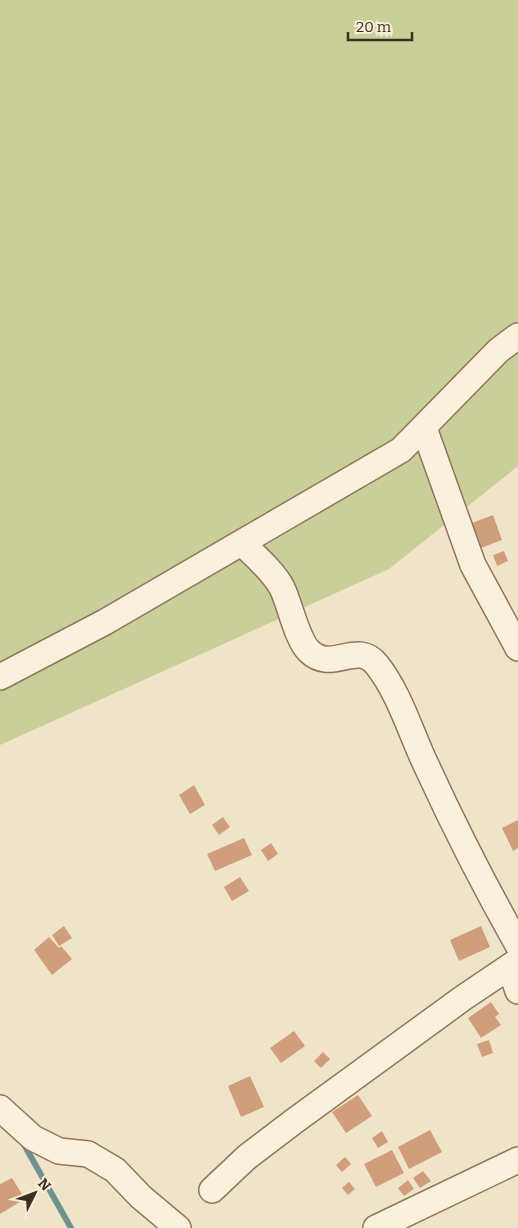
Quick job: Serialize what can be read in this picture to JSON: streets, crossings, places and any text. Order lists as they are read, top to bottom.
{
  "scale_bar": "20 m",
  "north": "top right"
}
